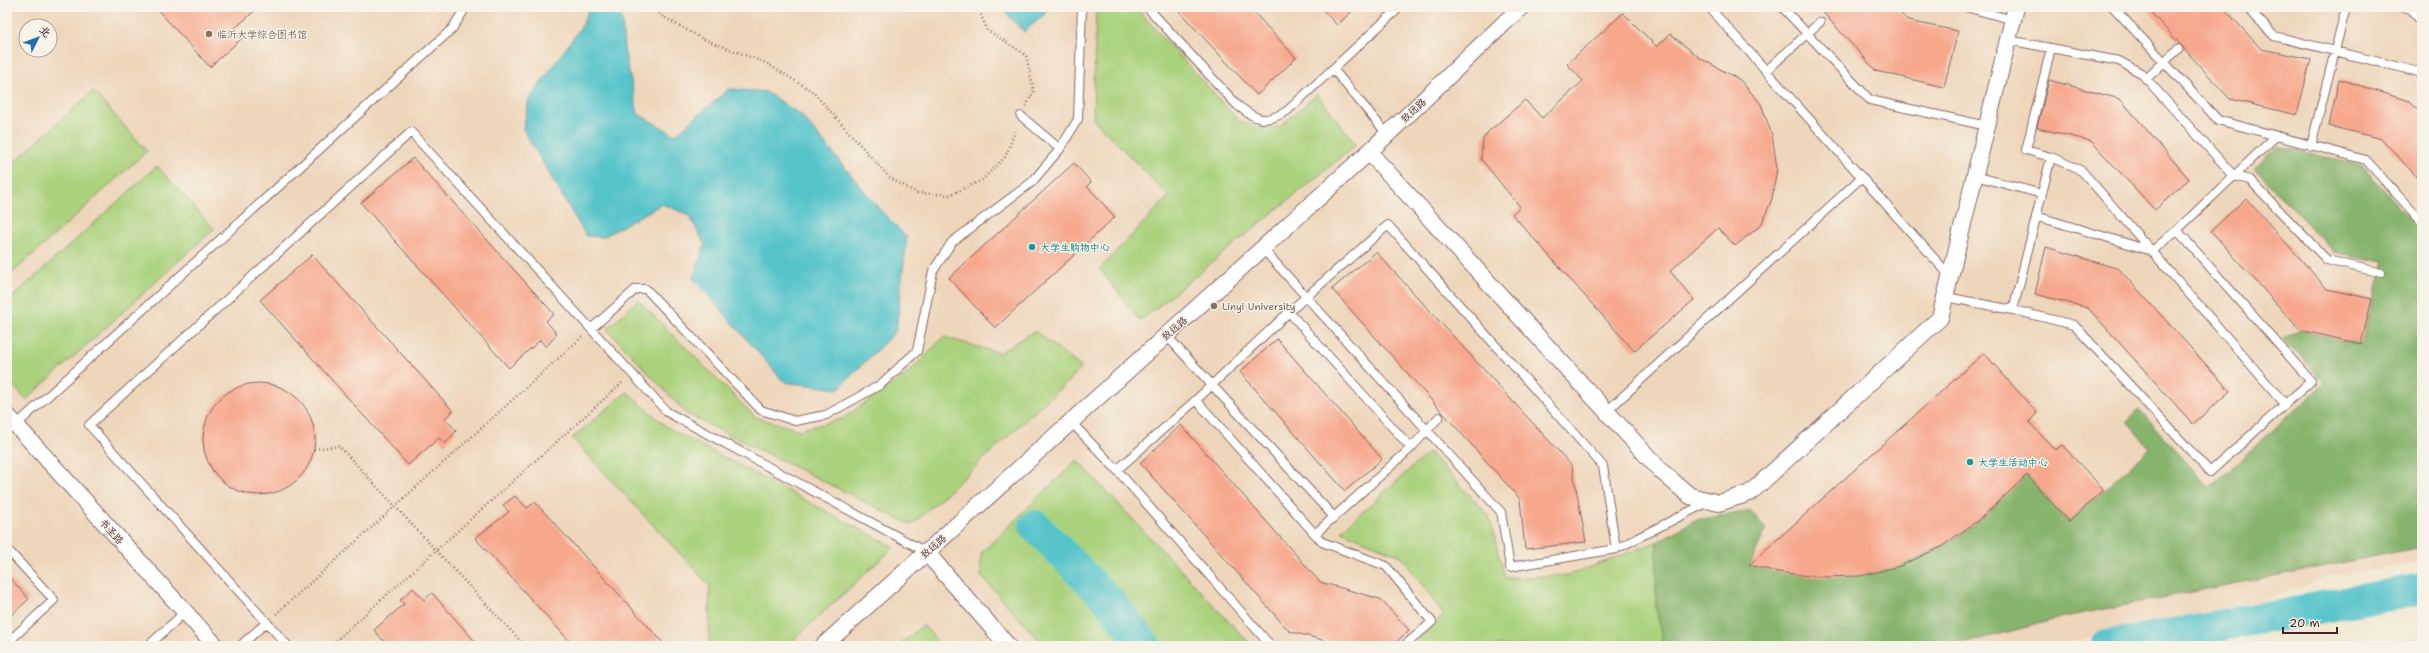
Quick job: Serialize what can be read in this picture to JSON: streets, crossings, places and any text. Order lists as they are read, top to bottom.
{
  "streets": {
    "street": ["致远路", "书圣路"]
  },
  "places": [
    "临沂大学综合图书馆",
    "大学生购物中心",
    "Linyi University",
    "大学生活动中心"
  ],
  "scale_bar": "20 m",
  "north": "top right"
}
